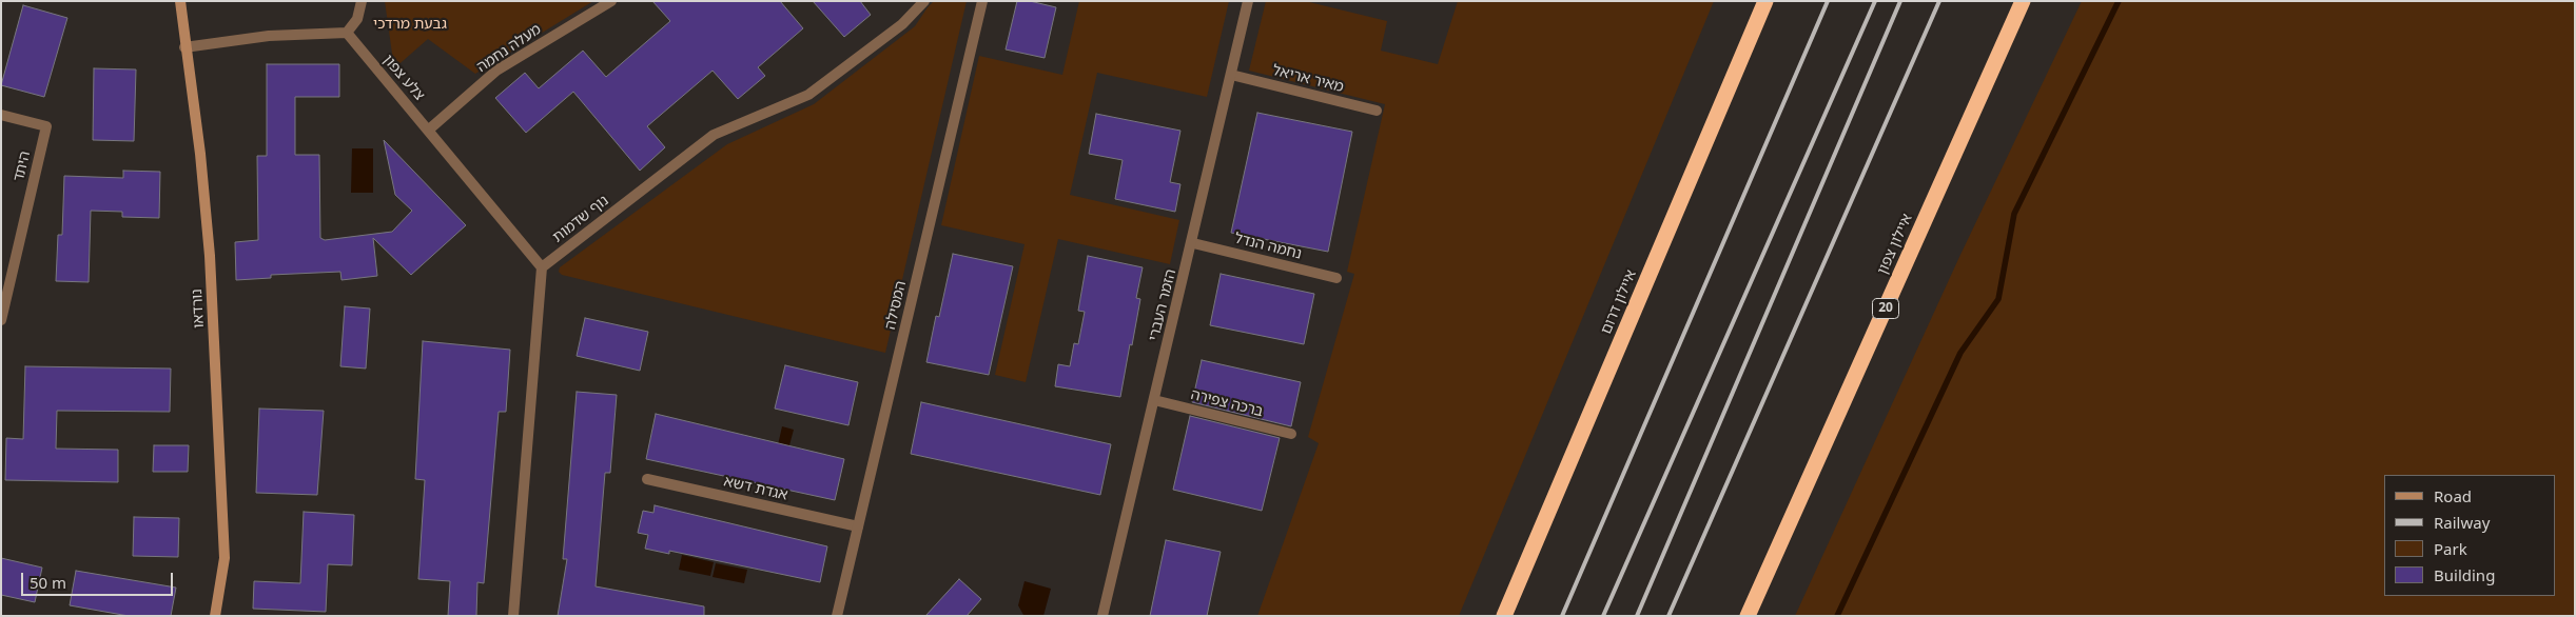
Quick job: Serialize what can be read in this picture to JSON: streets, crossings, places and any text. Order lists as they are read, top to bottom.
{
  "streets": {
    "highway": ["איילון צפון", "איילון דרום", "20"],
    "street": [
      "מעלה נחמה",
      "צלע צפון",
      "מאיר אריאל",
      "היתד",
      "נוף שדמות",
      "נחמה הנדל",
      "המסילה",
      "הזמר העברי",
      "נורדאו",
      "ברכה צפירה",
      "אגדת דשא"
    ]
  },
  "crossings": [
    ["מעלה נחמה", "צלע צפון"],
    ["צלע צפון", "נוף שדמות"],
    ["מאיר אריאל", "הזמר העברי"],
    ["נחמה הנדל", "הזמר העברי"],
    ["המסילה", "אגדת דשא"],
    ["הזמר העברי", "ברכה צפירה"]
  ],
  "parks": ["גבעת מרדכי"],
  "legend": [
    "Road",
    "Railway",
    "Park",
    "Building"
  ],
  "scale_bar": "50 m"
}
